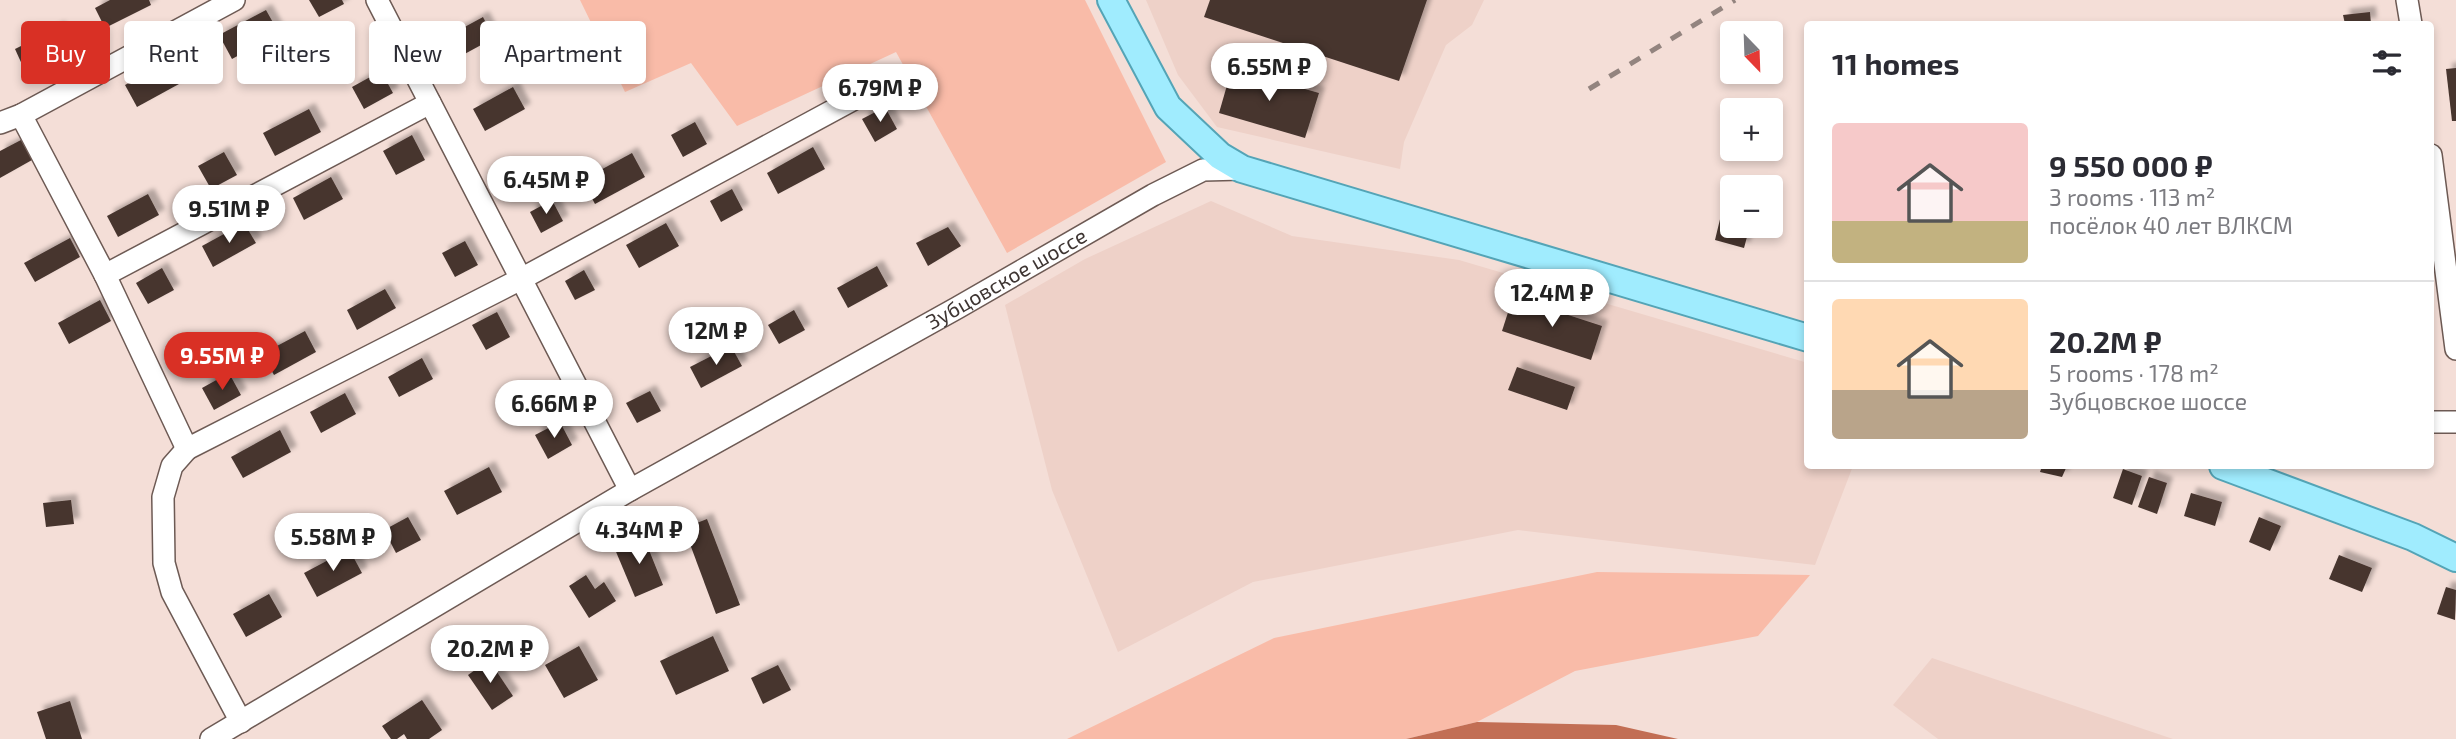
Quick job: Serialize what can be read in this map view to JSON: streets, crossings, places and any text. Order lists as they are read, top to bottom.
{
  "streets": {
    "main road": ["Зубцовское шоссе"]
  },
  "north": "bottom right",
  "page": {
    "map_buttons": ["+", "−"],
    "chip": [
      "Buy",
      "Rent",
      "Filters",
      "New",
      "Apartment"
    ],
    "heading": "11 homes",
    "price": [
      "6.55M ₽",
      "6.79M ₽",
      "6.45M ₽",
      "9.51M ₽",
      "12.4M ₽",
      "12M ₽",
      "9.55M ₽",
      "6.66M ₽",
      "4.34M ₽",
      "5.58M ₽",
      "20.2M ₽"
    ],
    "list": [
      {
        "name": "9 550 000 ₽",
        "note": "3 rooms · 113 m² · посёлок 40 лет ВЛКСМ"
      },
      {
        "name": "20.2M ₽",
        "note": "5 rooms · 178 m² · Зубцовское шоссе"
      }
    ]
  }
}
